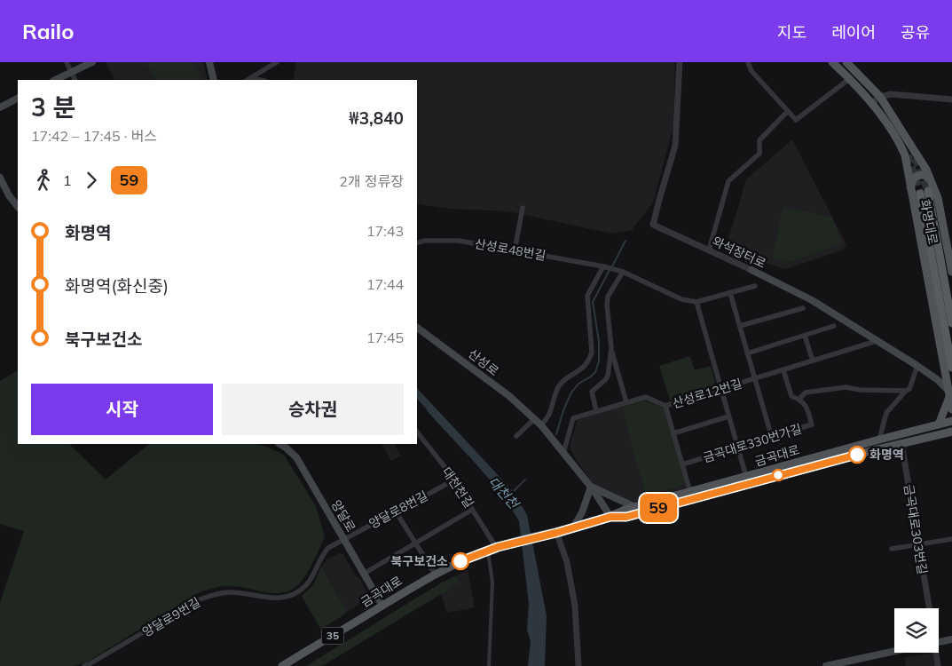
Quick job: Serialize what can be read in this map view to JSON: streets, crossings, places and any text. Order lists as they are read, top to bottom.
{
  "streets": {
    "main road": [
      "화명대로",
      "와석장터로",
      "산성로",
      "금곡대로",
      "양달로",
      "35"
    ],
    "street": [
      "산성로48번길",
      "산성로12번길",
      "금곡대로330번가길",
      "대천천길",
      "양달로8번길",
      "금곡대로303번길",
      "양달로9번길"
    ]
  },
  "crossings": [
    ["화명대로", "와석장터로"],
    ["와석장터로", "산성로12번길"],
    ["산성로", "산성로12번길"],
    ["산성로", "금곡대로330번가길"],
    ["산성로", "금곡대로"],
    ["산성로12번길", "금곡대로330번가길"],
    ["산성로12번길", "금곡대로"],
    ["금곡대로330번가길", "금곡대로"],
    ["금곡대로", "대천천길"],
    ["금곡대로", "양달로"],
    ["금곡대로", "금곡대로303번길"],
    ["대천천길", "양달로8번길"],
    ["양달로8번길", "양달로"],
    ["양달로8번길", "양달로9번길"],
    ["양달로", "양달로9번길"]
  ],
  "water": ["대천천"],
  "places": ["화명역", "북구보건소"],
  "lines": ["bus line 59"],
  "page": {
    "header": "Railo",
    "nav": ["지도", "레이어", "공유"],
    "on_map": "59",
    "heading": ["3 분", "17:42 – 17:45 · 버스", "₩3,840"],
    "legs": ["1", "59", "2개 정류장"],
    "list": [
      {
        "name": "화명역",
        "value": "17:43"
      },
      {
        "name": "화명역(화신중)",
        "value": "17:44"
      },
      {
        "name": "북구보건소",
        "value": "17:45"
      }
    ],
    "buttons": ["시작", "승차권"]
  }
}
